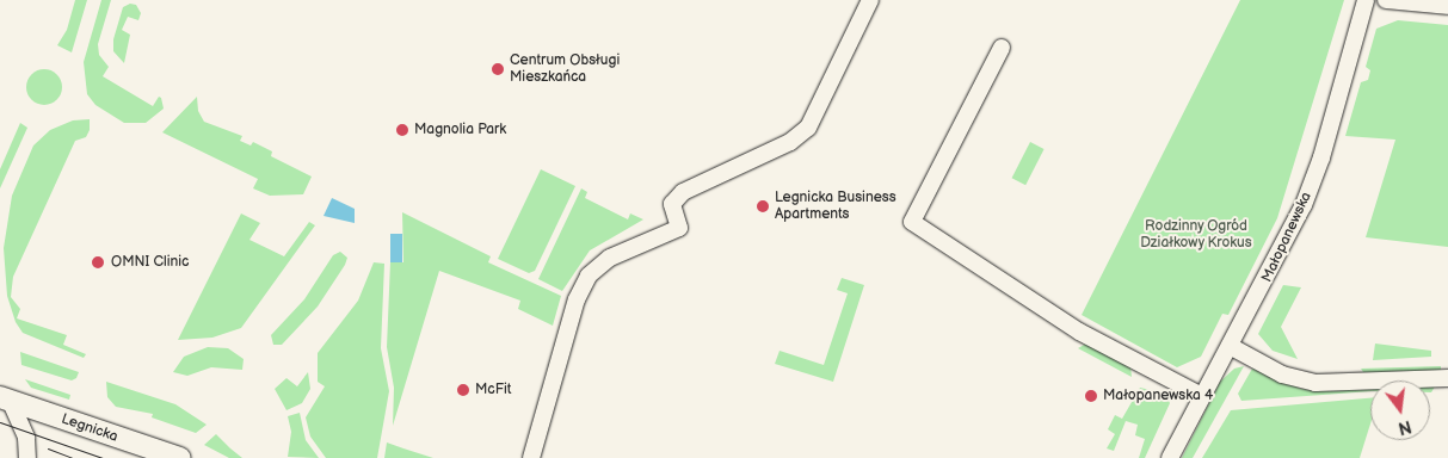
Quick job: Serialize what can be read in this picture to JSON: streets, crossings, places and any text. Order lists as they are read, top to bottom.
{
  "streets": {
    "main road": ["Legnicka"],
    "street": ["Małopanewska"]
  },
  "parks": ["Rodzinny Ogród Działkowy Krokus"],
  "places": [
    "Centrum Obsługi Mieszkańca",
    "Magnolia Park",
    "Legnicka Business Apartments",
    "OMNI Clinic",
    "McFit",
    "Małopanewska 4"
  ],
  "north": "bottom"
}
